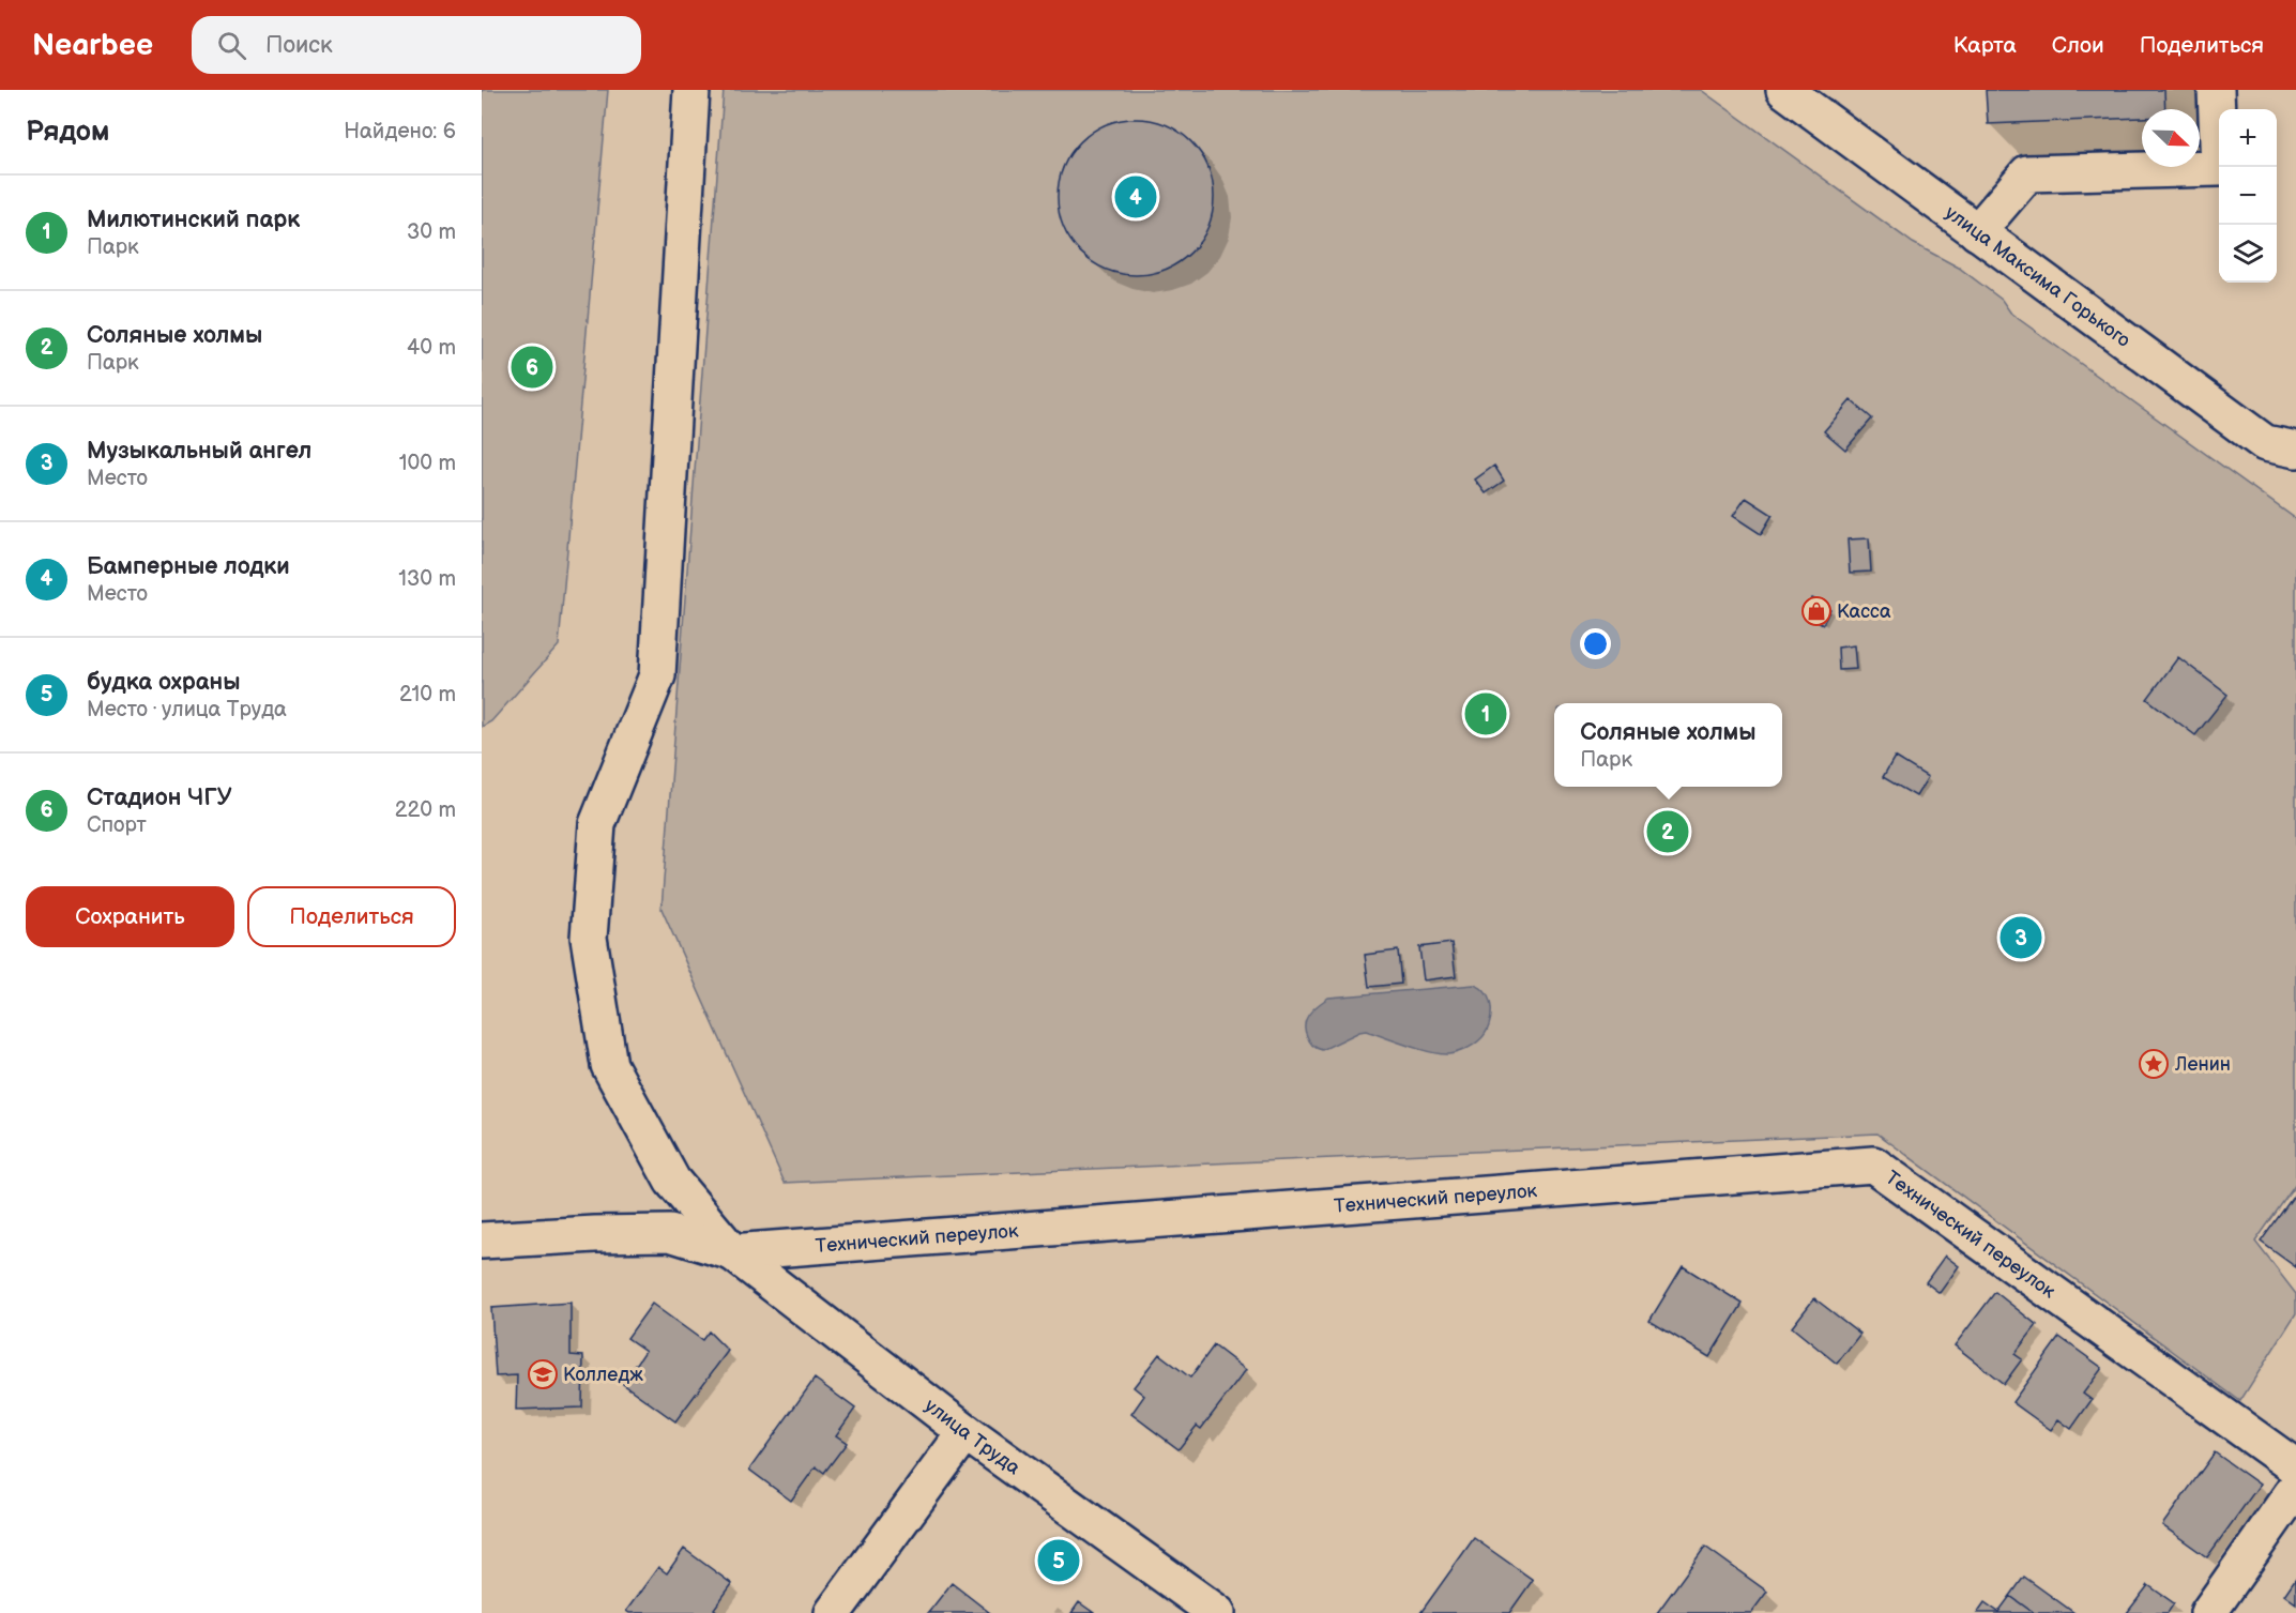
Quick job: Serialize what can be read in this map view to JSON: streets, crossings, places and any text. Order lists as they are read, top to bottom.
{
  "streets": {
    "street": ["улица Максима Горького", "Технический переулок", "улица Труда"]
  },
  "crossings": [
    ["Технический переулок", "улица Труда"]
  ],
  "places": {
    "shop": ["Касса"],
    "place": ["Ленин"],
    "school or university": ["Колледж"]
  },
  "north": "bottom right",
  "page": {
    "header": "Nearbee",
    "search": "Поиск",
    "nav": ["Карта", "Слои", "Поделиться"],
    "heading": ["Рядом", "Найдено: 6"],
    "map_buttons": ["+", "−"],
    "list": [
      {
        "mark": "1",
        "name": "Милютинский парк",
        "note": "Парк",
        "value": "30 m"
      },
      {
        "mark": "2",
        "name": "Соляные холмы",
        "note": "Парк",
        "value": "40 m"
      },
      {
        "mark": "3",
        "name": "Музыкальный ангел",
        "note": "Место",
        "value": "100 m"
      },
      {
        "mark": "4",
        "name": "Бамперные лодки",
        "note": "Место",
        "value": "130 m"
      },
      {
        "mark": "5",
        "name": "будка охраны",
        "note": "Место · улица Труда",
        "value": "210 m"
      },
      {
        "mark": "6",
        "name": "Стадион ЧГУ",
        "note": "Спорт",
        "value": "220 m"
      }
    ],
    "pins": [
      "4",
      "6",
      "1",
      "2",
      "3",
      "5"
    ],
    "popup": ["Соляные холмы", "Парк"],
    "buttons": ["Сохранить", "Поделиться"]
  }
}
